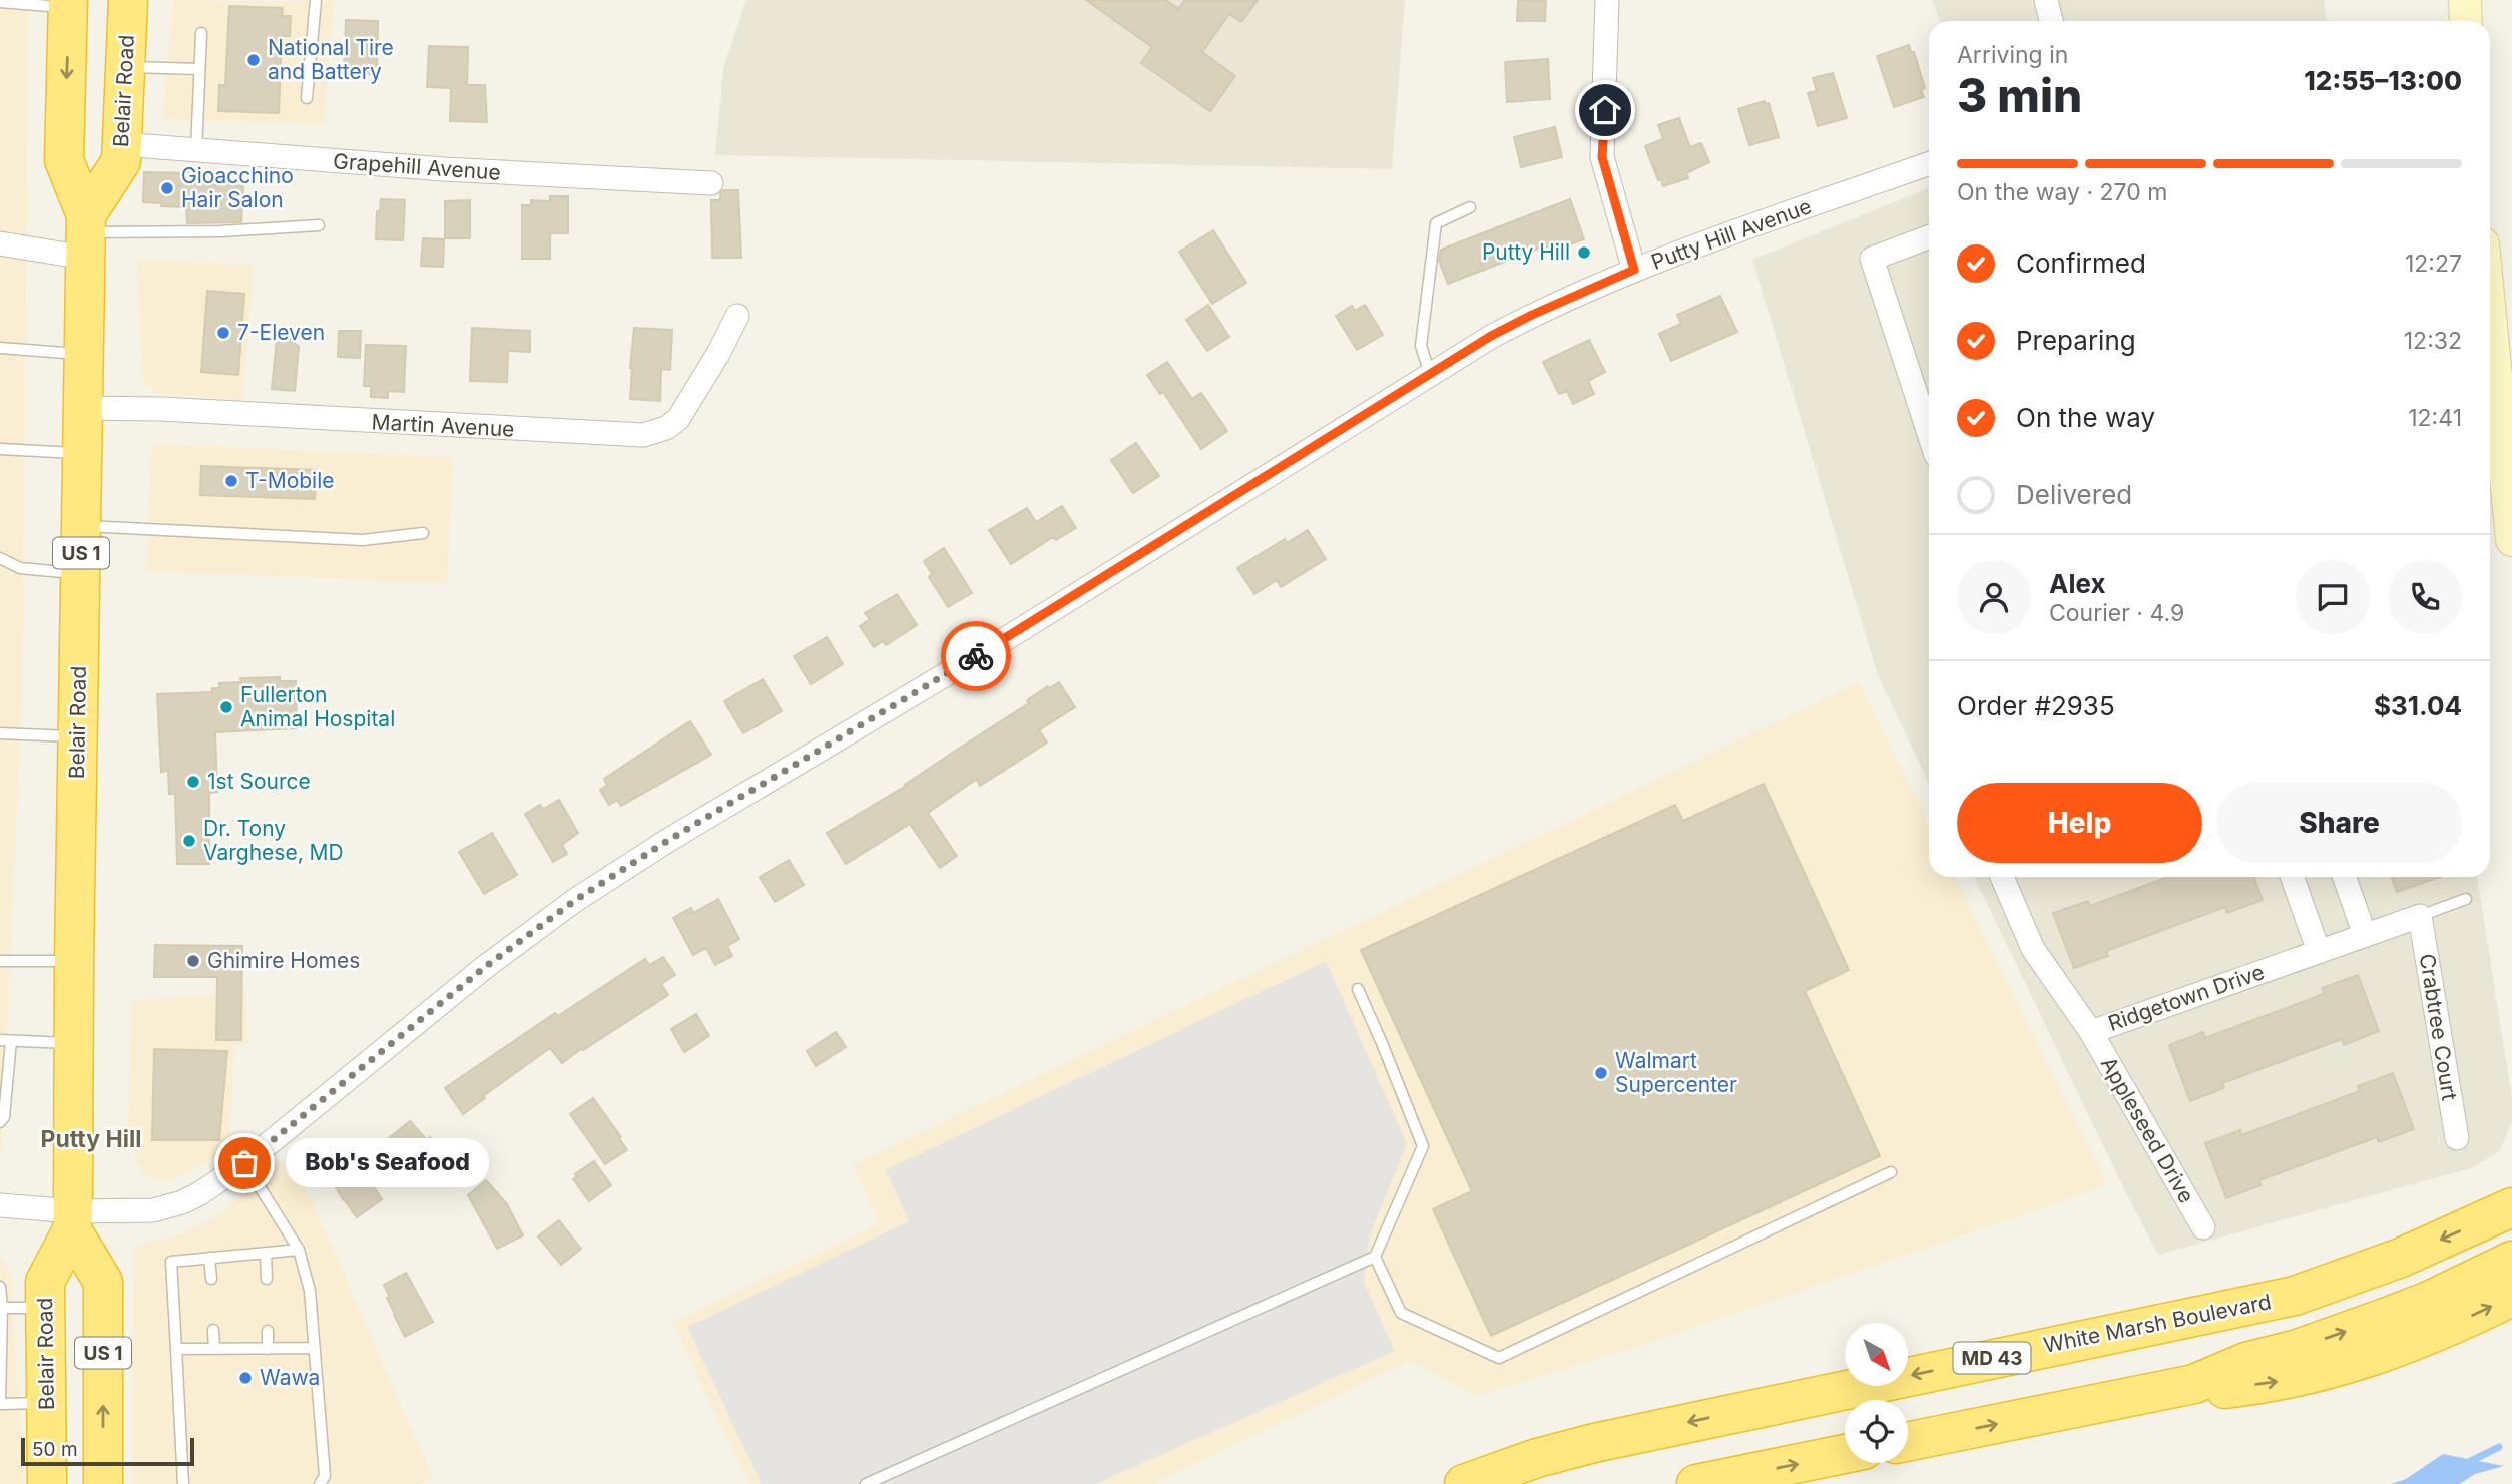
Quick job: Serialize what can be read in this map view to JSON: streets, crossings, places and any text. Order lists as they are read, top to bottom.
{
  "streets": {
    "highway": [
      "Belair Road",
      "US 1",
      "White Marsh Boulevard",
      "MD 43"
    ],
    "street": [
      "Grapehill Avenue",
      "Putty Hill Avenue",
      "Martin Avenue",
      "Ridgetown Drive",
      "Crabtree Court",
      "Appleseed Drive"
    ]
  },
  "crossings": [
    ["Belair Road", "Grapehill Avenue"],
    ["Belair Road", "Putty Hill Avenue"],
    ["Belair Road", "Martin Avenue"],
    ["Belair Road", "US 1"],
    ["Putty Hill Avenue", "US 1"],
    ["Ridgetown Drive", "Crabtree Court"],
    ["Ridgetown Drive", "Appleseed Drive"]
  ],
  "districts": ["Putty Hill"],
  "places": [
    "National Tire and Battery",
    "Gioacchino Hair Salon",
    "Putty Hill",
    "7-Eleven",
    "T-Mobile",
    "Fullerton Animal Hospital",
    "1st Source",
    "Dr. Tony Varghese, MD",
    "Ghimire Homes",
    "Walmart Supercenter",
    "Bob's Seafood",
    "Wawa"
  ],
  "scale_bar": "50 m",
  "north": "bottom right",
  "page": {
    "heading": ["3 min", "Arriving in", "12:55–13:00"],
    "panel": [
      "Alex",
      "Courier · 4.9",
      "Order #2935",
      "$31.04"
    ],
    "bar": "On the way · 270 m",
    "list": [
      ["Confirmed", "12:27"],
      ["Preparing", "12:32"],
      ["On the way", "12:41"],
      "Delivered"
    ],
    "buttons": ["Help", "Share"],
    "bubble": "Bob's Seafood",
    "scale": "50 m"
  }
}
